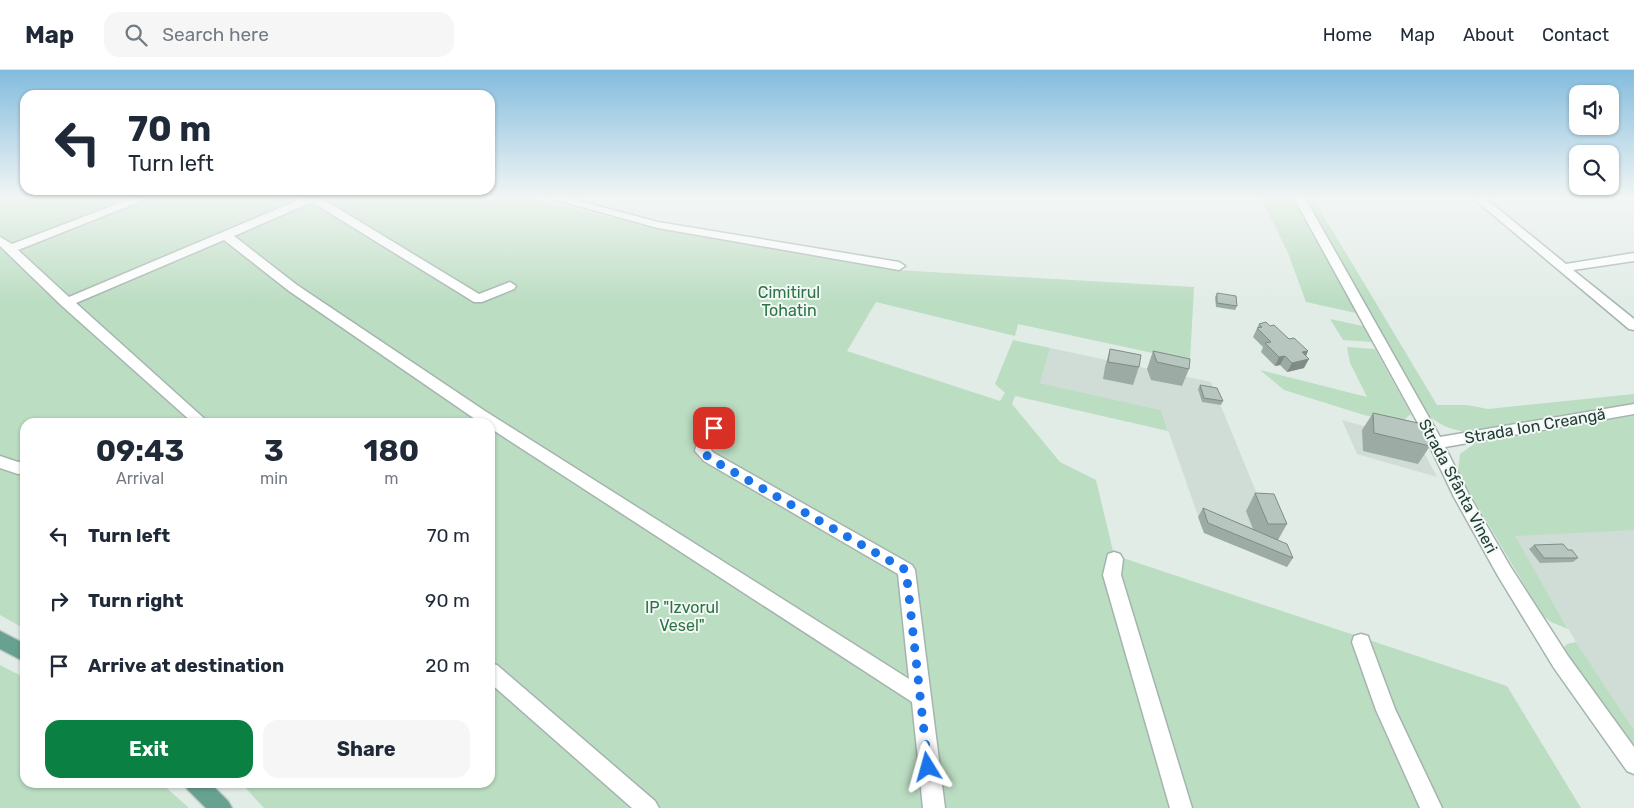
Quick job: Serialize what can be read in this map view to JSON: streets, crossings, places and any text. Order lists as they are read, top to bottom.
{
  "streets": {
    "street": ["Strada Ion Creangă", "Strada Sfânta Vineri"]
  },
  "crossings": [
    ["Strada Ion Creangă", "Strada Sfânta Vineri"]
  ],
  "parks": ["Cimitirul Tohatin", "IP \"Izvorul Vesel\""],
  "page": {
    "header": "Map",
    "search": "Search here",
    "nav": [
      "Home",
      "Map",
      "About",
      "Contact"
    ],
    "turn": ["70 m", "Turn left"],
    "eta": [
      "09:43",
      "Arrival",
      "3",
      "min",
      "180",
      "m"
    ],
    "list": [
      {
        "name": "Turn left",
        "value": "70 m"
      },
      {
        "name": "Turn right",
        "value": "90 m"
      },
      {
        "name": "Arrive at destination",
        "value": "20 m"
      }
    ],
    "buttons": ["Exit", "Share"]
  }
}
